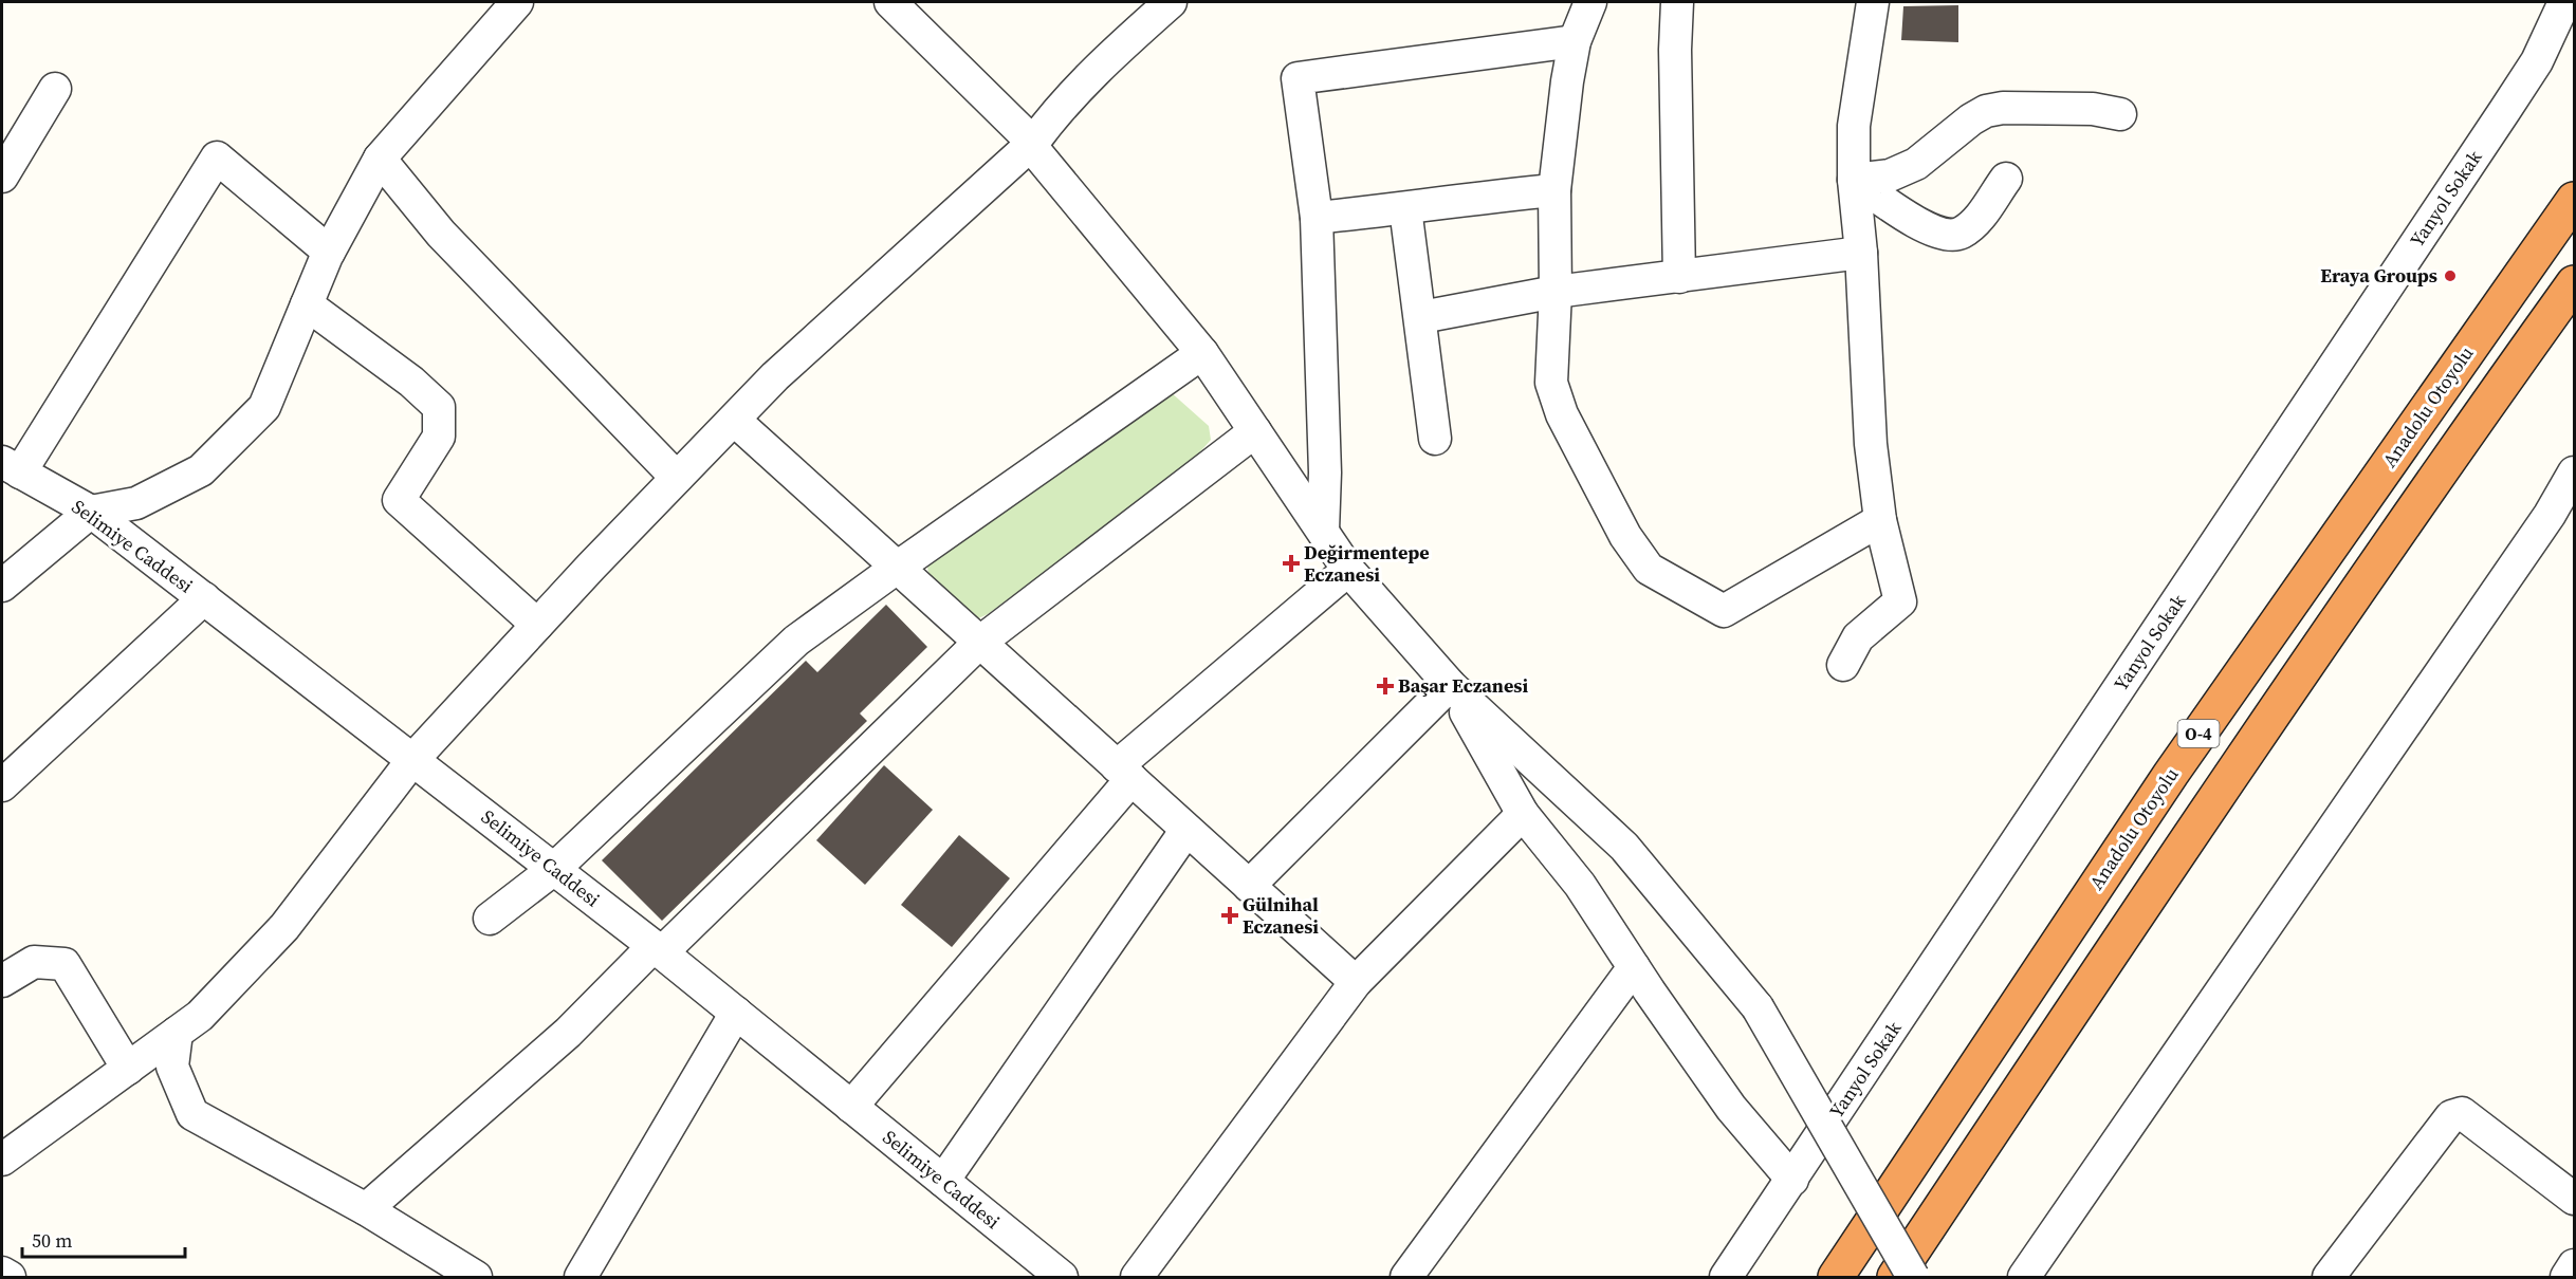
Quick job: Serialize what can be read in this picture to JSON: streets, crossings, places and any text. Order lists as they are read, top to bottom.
{
  "streets": {
    "highway": ["Anadolu Otoyolu", "O-4"],
    "street": ["Yanyol Sokak", "Selimiye Caddesi"]
  },
  "places": {
    "other": ["Eraya Groups"],
    "health": ["Değirmentepe Eczanesi", "Başar Eczanesi", "Gülnihal Eczanesi"]
  },
  "scale_bar": "50 m"
}
